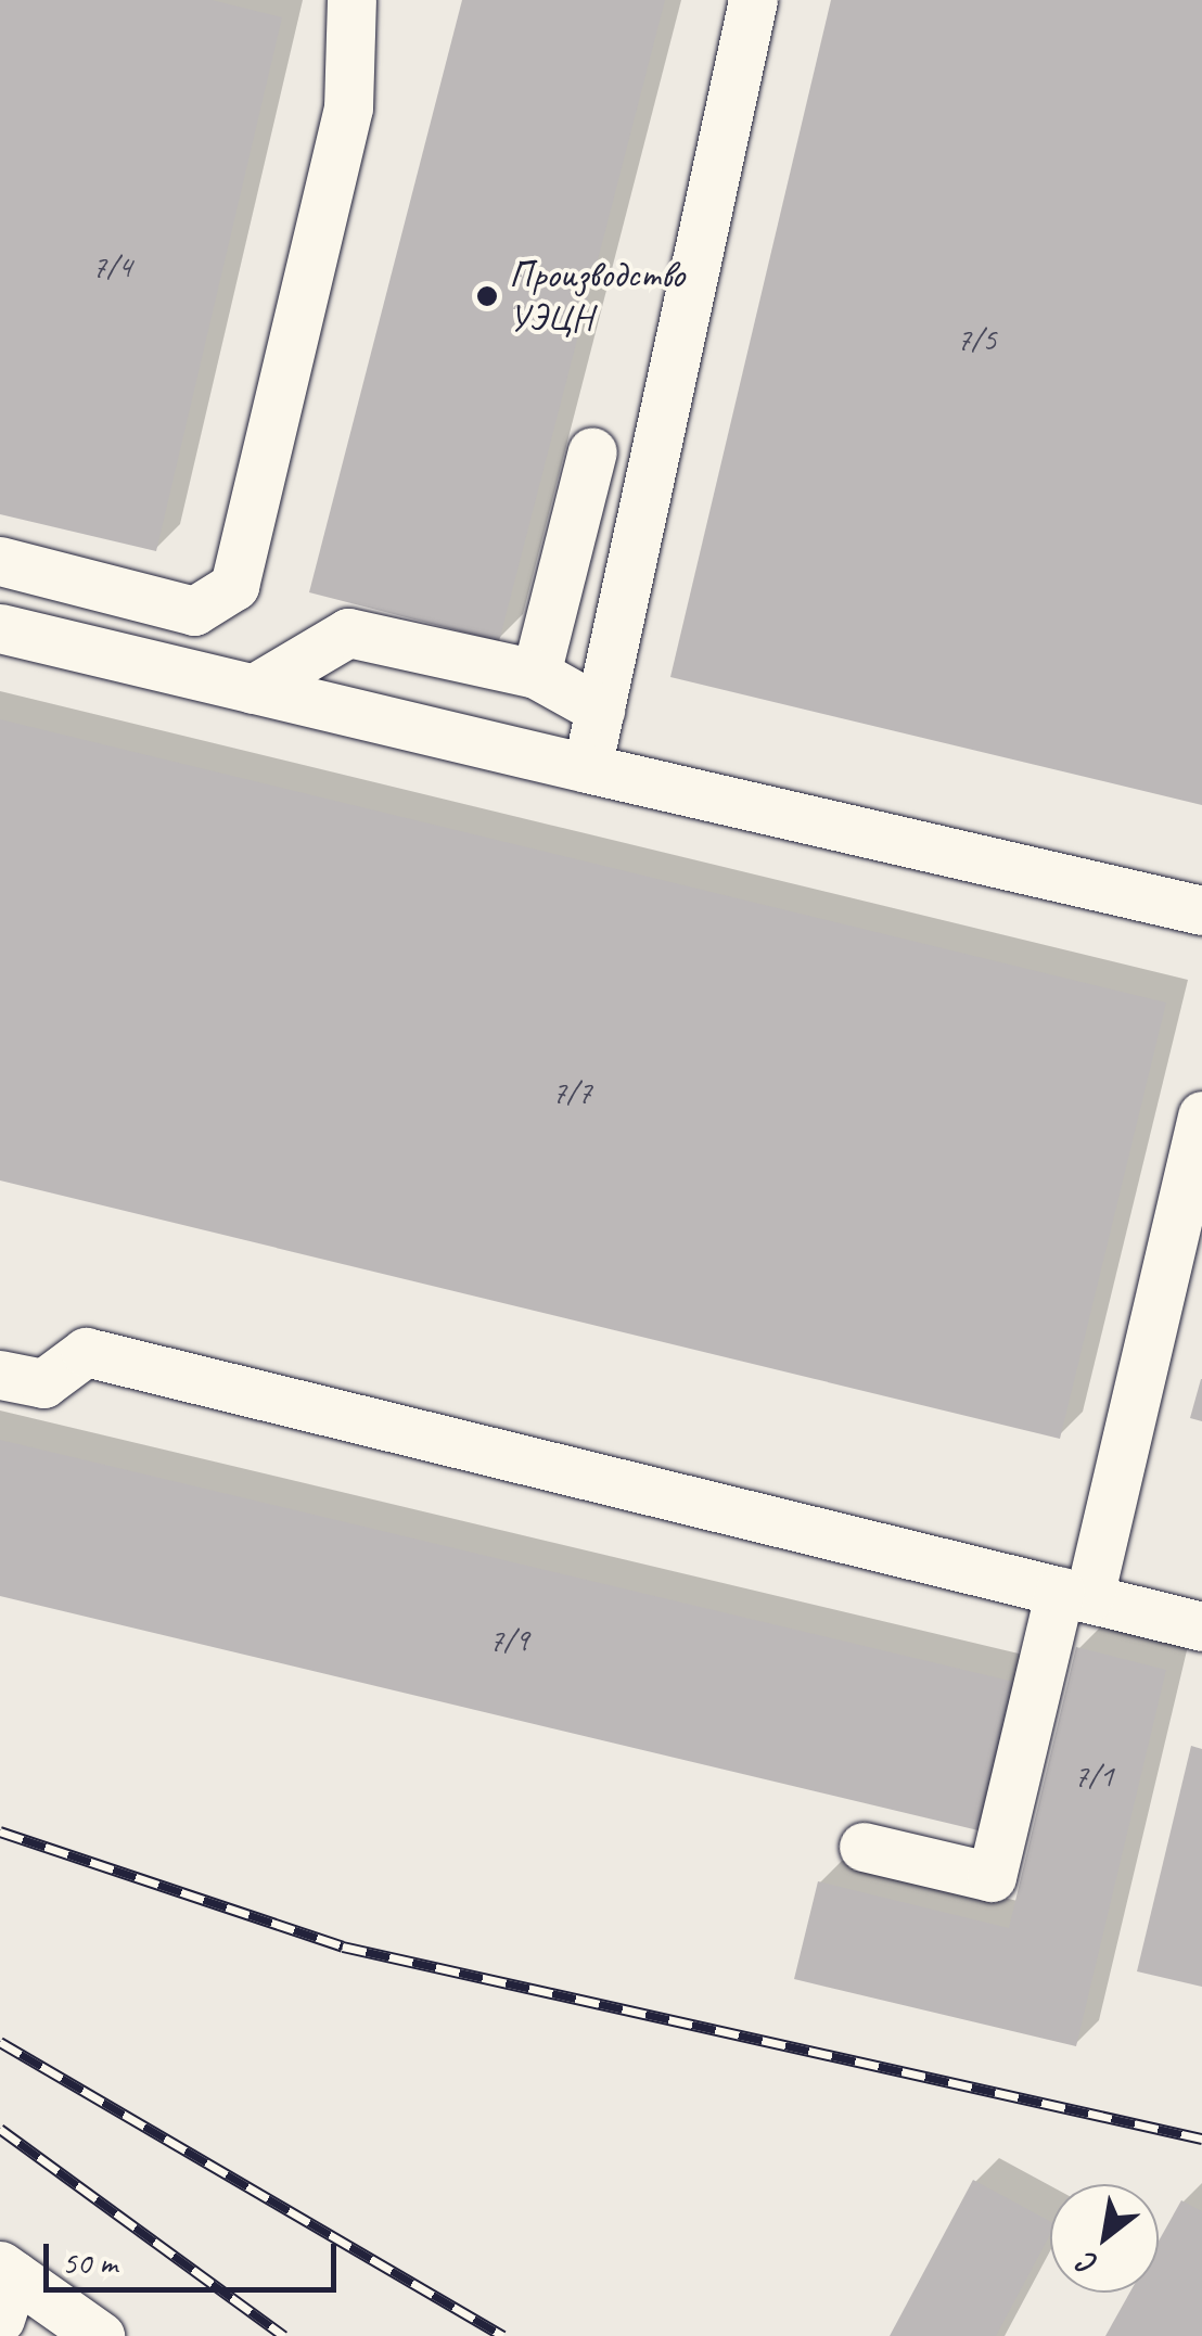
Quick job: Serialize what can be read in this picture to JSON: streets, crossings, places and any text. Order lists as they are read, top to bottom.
{
  "places": ["Производство УЭЦН"],
  "house_numbers": [
    "7/4",
    "7/5",
    "7/7",
    "7/9",
    "7/1"
  ],
  "scale_bar": "50 m",
  "north": "bottom left"
}
